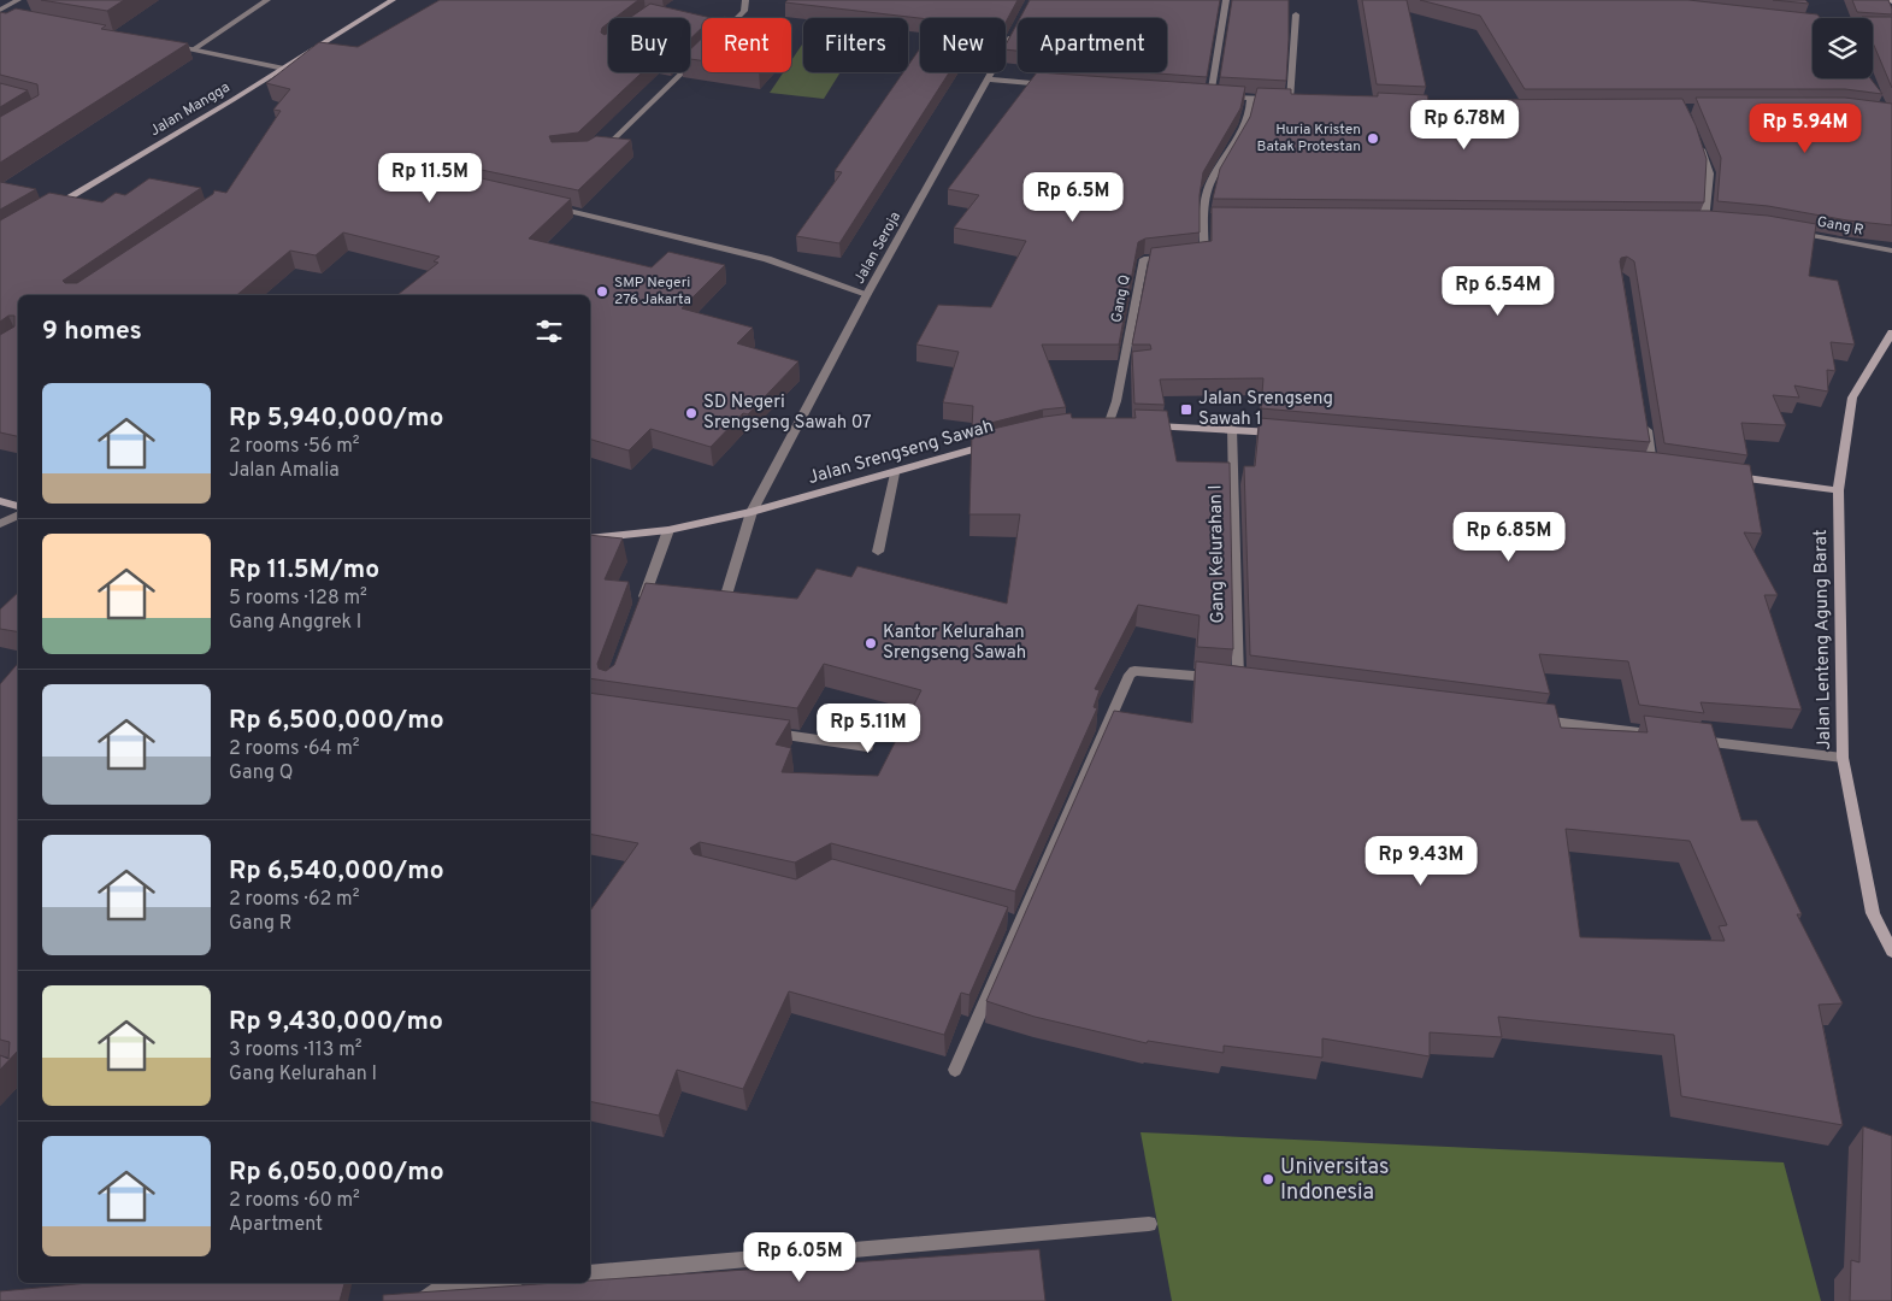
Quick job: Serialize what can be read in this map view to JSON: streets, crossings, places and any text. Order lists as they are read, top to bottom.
{
  "streets": {
    "street": [
      "Jalan Mangga",
      "Gang R",
      "Jalan Seroja",
      "Gang Q",
      "Jalan Srengseng Sawah",
      "Gang Kelurahan I",
      "Jalan Lenteng Agung Barat"
    ]
  },
  "crossings": [
    ["Jalan Seroja", "Jalan Srengseng Sawah"]
  ],
  "places": {
    "other": [
      "Huria Kristen Batak Protestan",
      "SMP Negeri 276 Jakarta",
      "SD Negeri Srengseng Sawah 07",
      "Kantor Kelurahan Srengseng Sawah",
      "Universitas Indonesia"
    ],
    "transit": ["Jalan Srengseng Sawah 1"]
  },
  "page": {
    "chip": [
      "Buy",
      "Rent",
      "Filters",
      "New",
      "Apartment"
    ],
    "price": [
      "Rp 6.78M",
      "Rp 5.94M",
      "Rp 11.5M",
      "Rp 6.5M",
      "Rp 6.54M",
      "Rp 6.85M",
      "Rp 5.11M",
      "Rp 9.43M",
      "Rp 6.05M"
    ],
    "heading": "9 homes",
    "list": [
      {
        "name": "Rp 5,940,000/mo",
        "note": "2 rooms · 56 m² · Jalan Amalia"
      },
      {
        "name": "Rp 11.5M/mo",
        "note": "5 rooms · 128 m² · Gang Anggrek I"
      },
      {
        "name": "Rp 6,500,000/mo",
        "note": "2 rooms · 64 m² · Gang Q"
      },
      {
        "name": "Rp 6,540,000/mo",
        "note": "2 rooms · 62 m² · Gang R"
      },
      {
        "name": "Rp 9,430,000/mo",
        "note": "3 rooms · 113 m² · Gang Kelurahan I"
      },
      {
        "name": "Rp 6,050,000/mo",
        "note": "2 rooms · 60 m² · Apartment"
      }
    ]
  }
}
